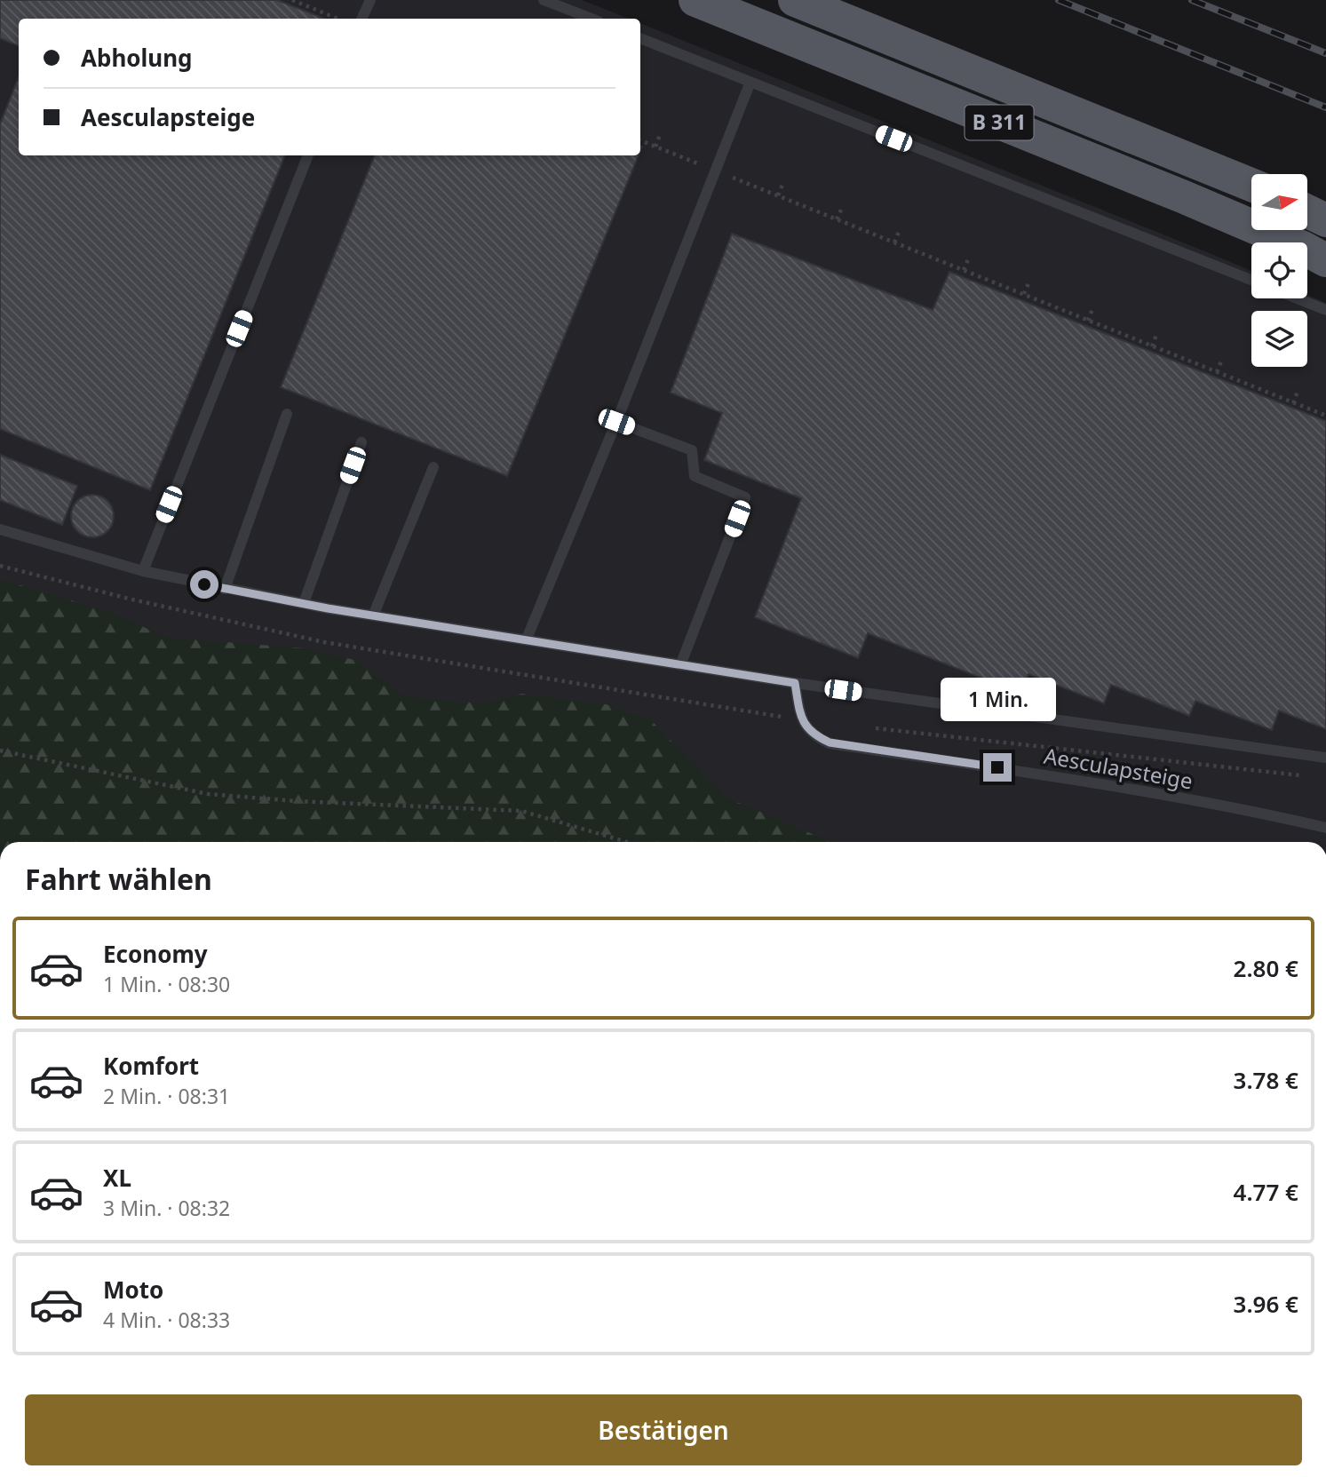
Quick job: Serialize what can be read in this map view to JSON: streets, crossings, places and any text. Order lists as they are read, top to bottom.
{
  "streets": {
    "main road": ["B 311"],
    "lane": ["Aesculapsteige"]
  },
  "north": "right",
  "page": {
    "banner": ["Abholung", "Aesculapsteige"],
    "bubble": "1 Min.",
    "heading": "Fahrt wählen",
    "list": [
      {
        "name": "Economy",
        "note": "1 Min. · 08:30",
        "value": "2.80 €"
      },
      {
        "name": "Komfort",
        "note": "2 Min. · 08:31",
        "value": "3.78 €"
      },
      {
        "name": "XL",
        "note": "3 Min. · 08:32",
        "value": "4.77 €"
      },
      {
        "name": "Moto",
        "note": "4 Min. · 08:33",
        "value": "3.96 €"
      }
    ],
    "buttons": "Bestätigen"
  }
}
